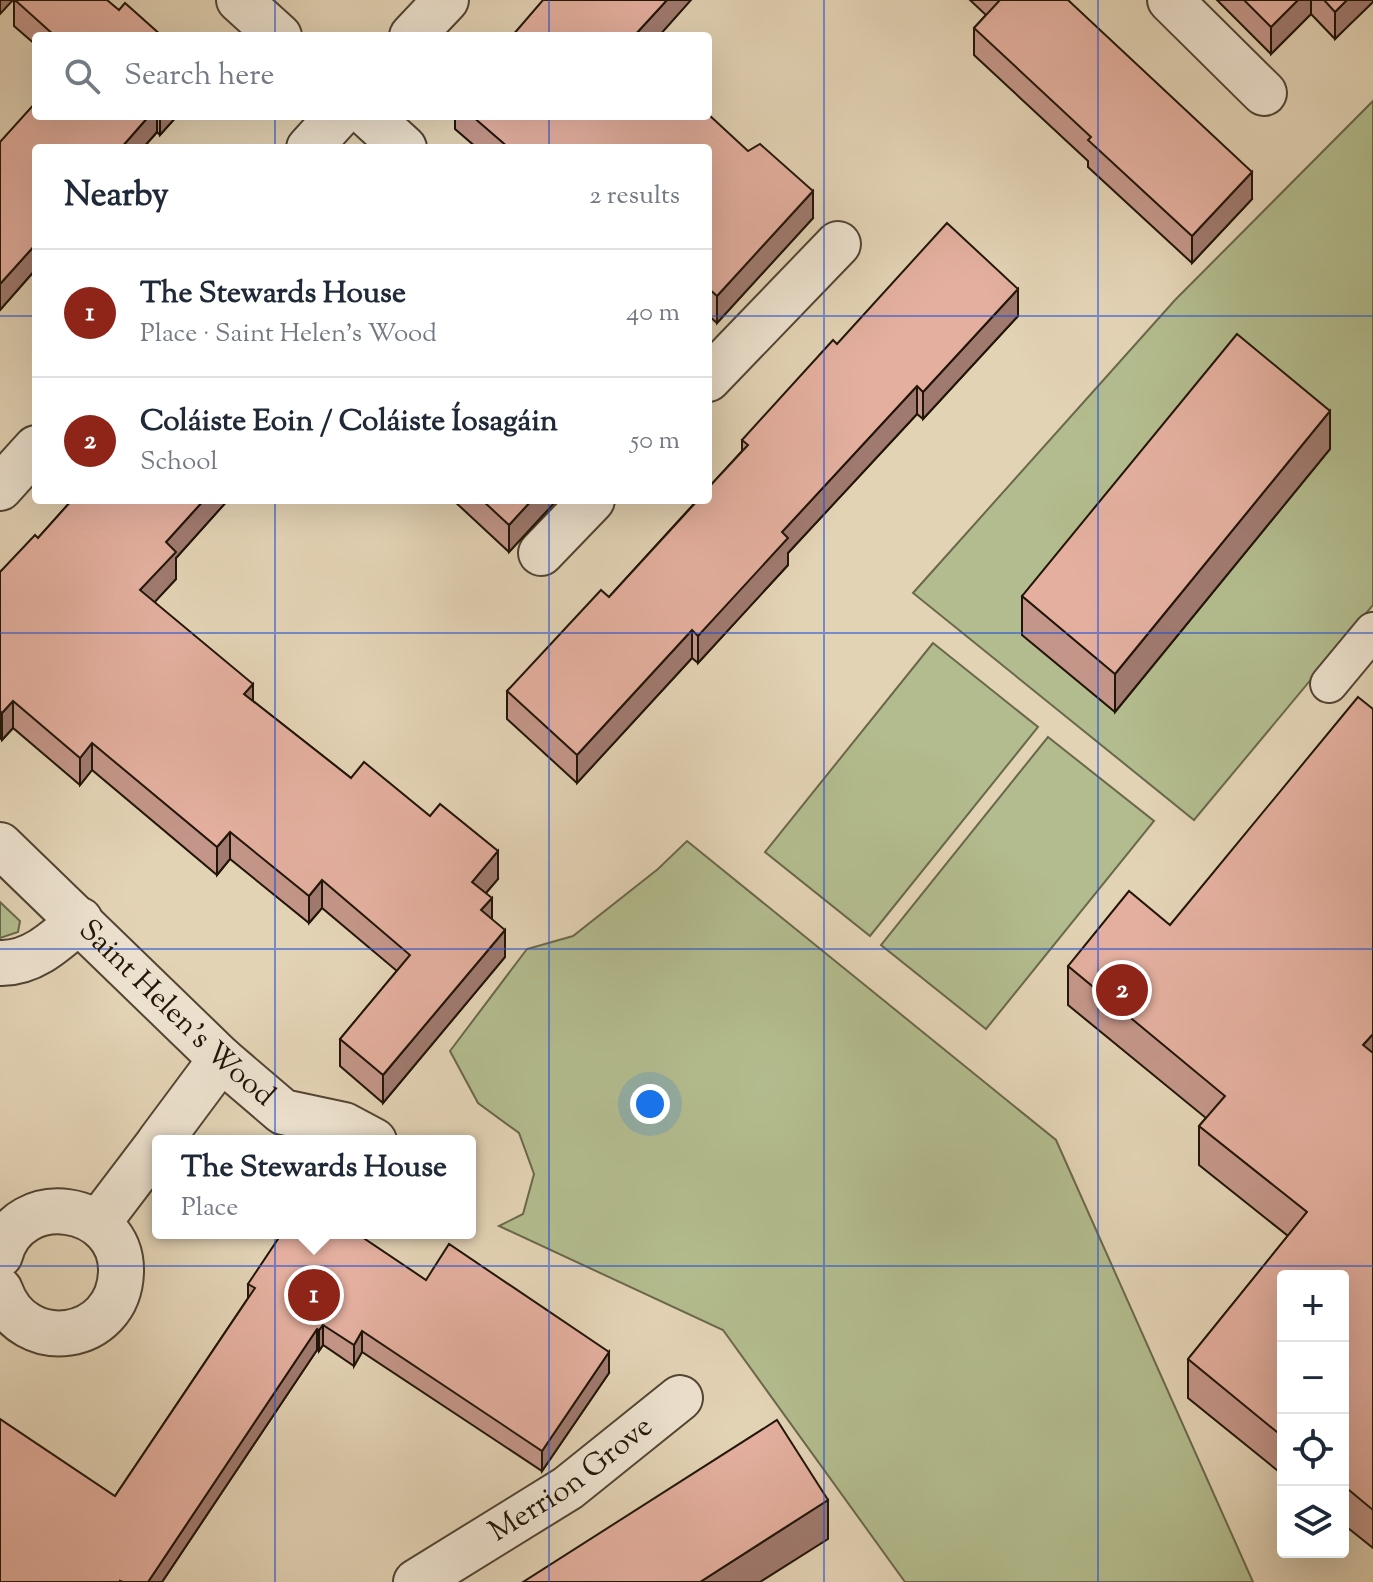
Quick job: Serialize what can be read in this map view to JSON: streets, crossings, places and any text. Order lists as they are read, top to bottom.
{
  "streets": {
    "street": ["Saint Helen's Wood", "Merrion Grove"]
  },
  "page": {
    "search": "Search here",
    "heading": ["Nearby", "2 results"],
    "list": [
      {
        "mark": "1",
        "name": "The Stewards House",
        "note": "Place · Saint Helen's Wood",
        "value": "40 m"
      },
      {
        "mark": "2",
        "name": "Coláiste Eoin / Coláiste Íosagáin",
        "note": "School",
        "value": "50 m"
      }
    ],
    "pins": ["2", "1"],
    "popup": ["The Stewards House", "Place"],
    "map_buttons": ["+", "−"]
  }
}
